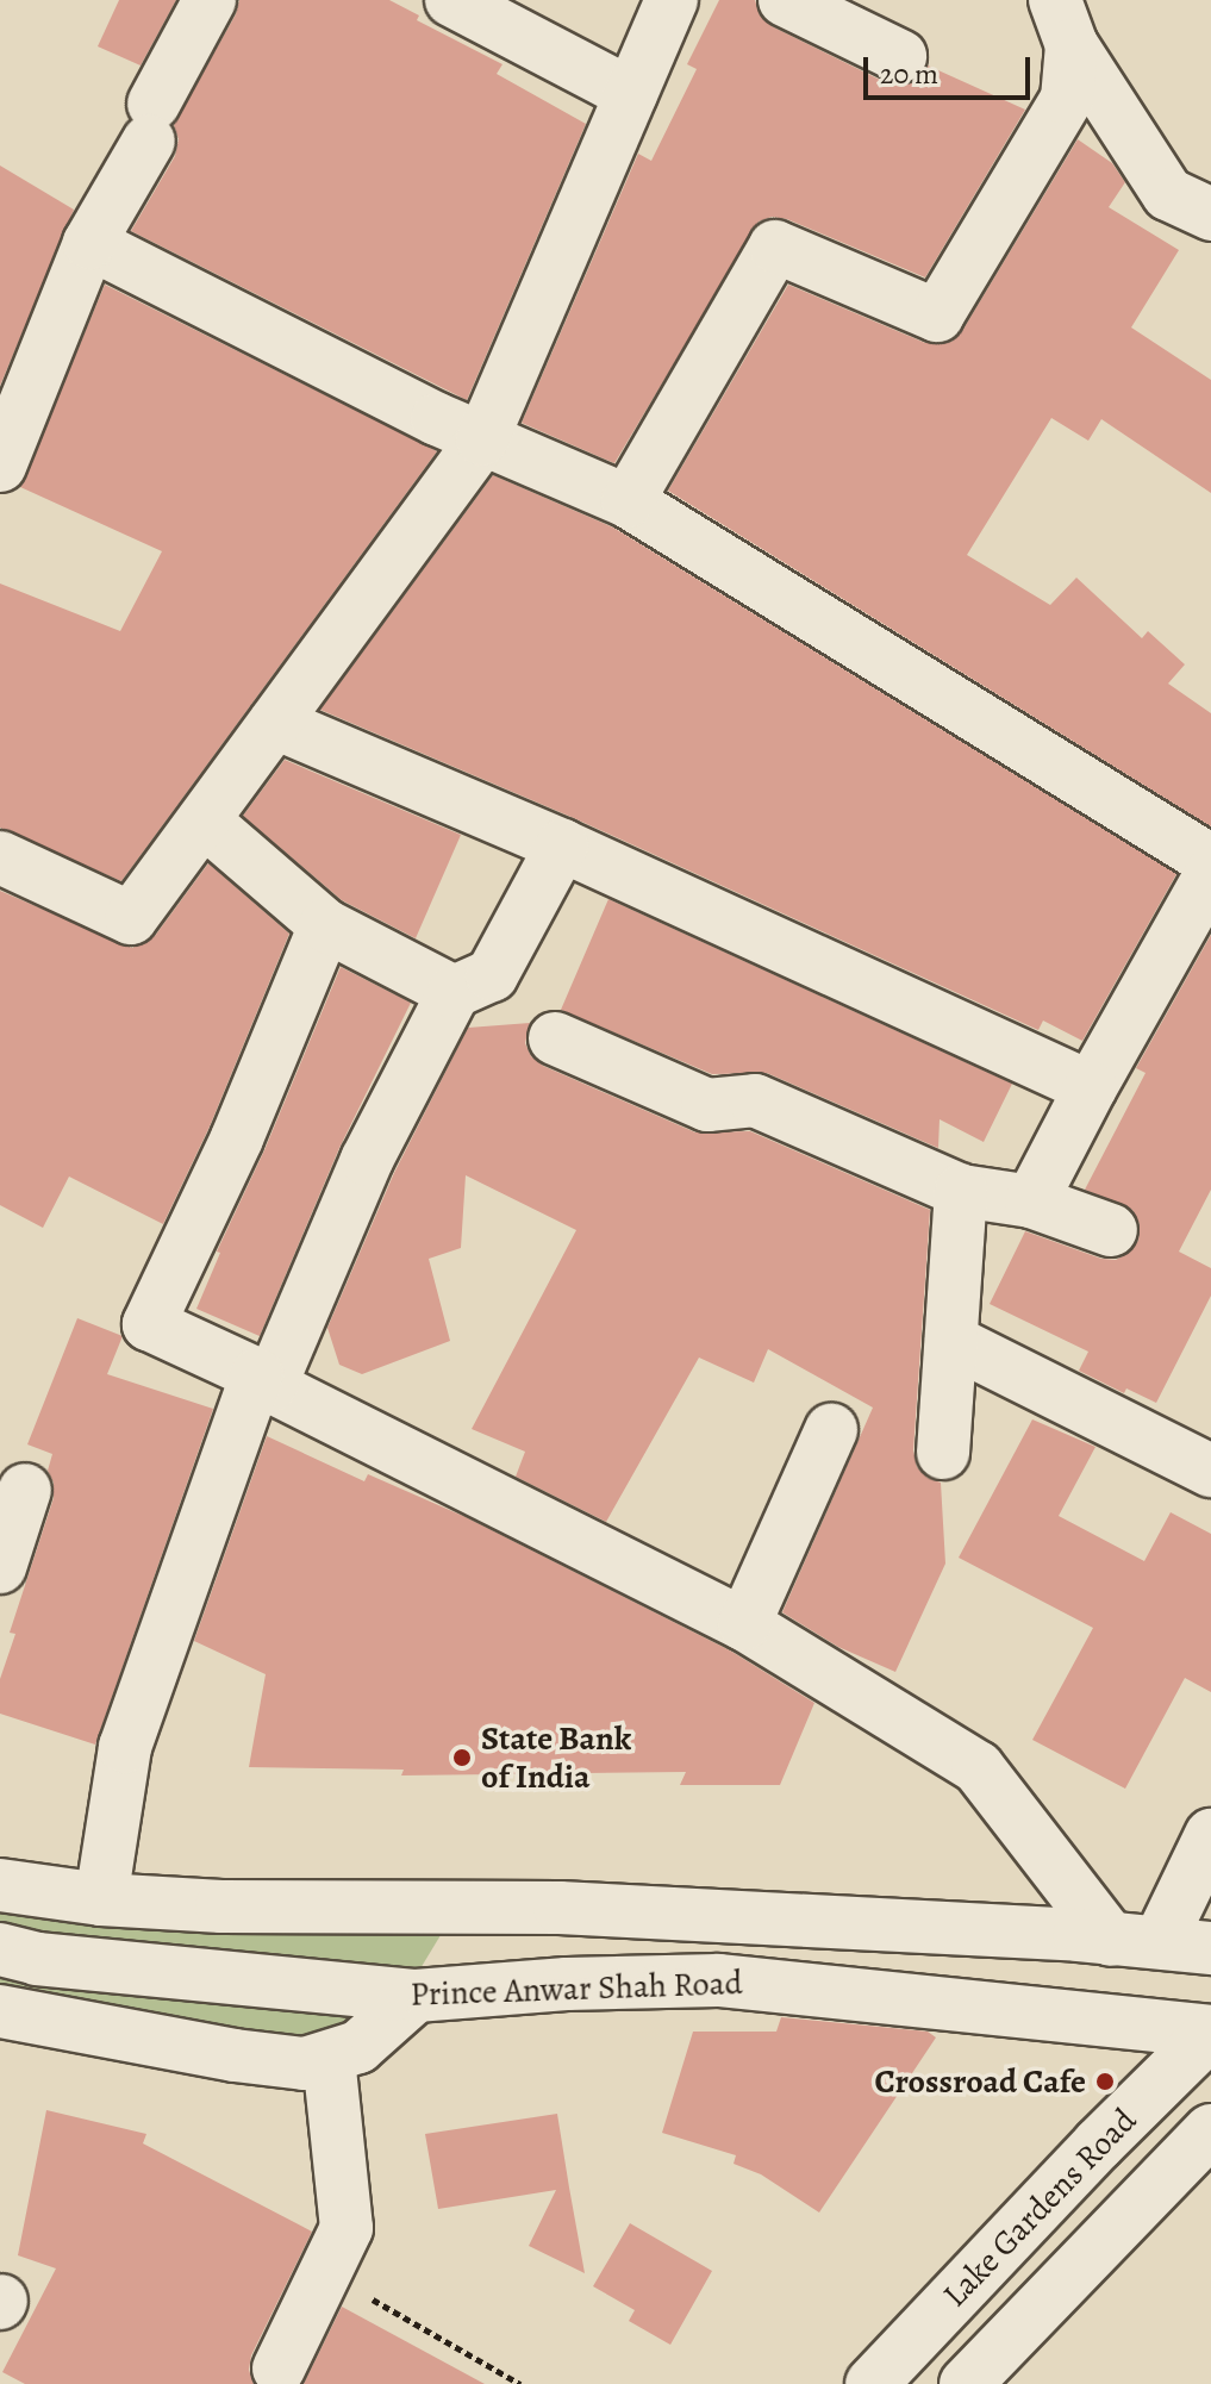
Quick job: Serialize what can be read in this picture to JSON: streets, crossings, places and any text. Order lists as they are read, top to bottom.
{
  "streets": {
    "street": ["Prince Anwar Shah Road", "Lake Gardens Road"]
  },
  "crossings": [
    ["Prince Anwar Shah Road", "Lake Gardens Road"]
  ],
  "places": ["State Bank of India", "Crossroad Cafe"],
  "scale_bar": "20 m"
}
